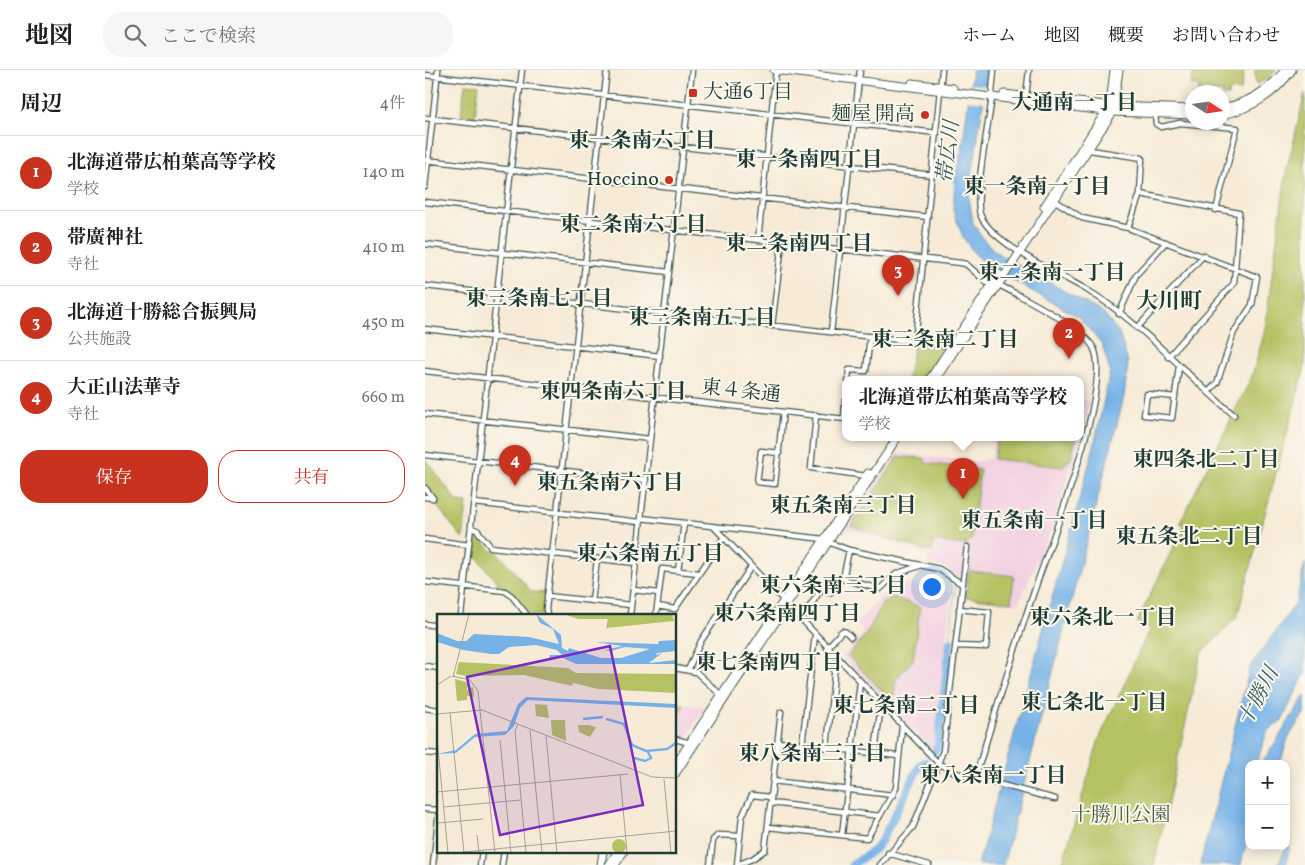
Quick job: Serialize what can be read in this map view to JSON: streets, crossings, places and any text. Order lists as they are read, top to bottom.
{
  "streets": {
    "street": ["東４条通"]
  },
  "districts": [
    "大通南一丁目",
    "東一条南六丁目",
    "東一条南四丁目",
    "東一条南一丁目",
    "東二条南六丁目",
    "東二条南四丁目",
    "東二条南一丁目",
    "東三条南七丁目",
    "大川町",
    "東三条南五丁目",
    "東三条南二丁目",
    "東四条南六丁目",
    "東四条北二丁目",
    "東五条南六丁目",
    "東五条南三丁目",
    "東五条南一丁目",
    "東五条北二丁目",
    "東六条南五丁目",
    "東六条南三丁目",
    "東六条南四丁目",
    "東六条北一丁目",
    "東七条南四丁目",
    "東七条北一丁目",
    "東七条南二丁目",
    "東八条南三丁目",
    "東八条南一丁目"
  ],
  "water": ["帯広川", "十勝川"],
  "parks": ["十勝川公園"],
  "places": {
    "transit": ["大通6丁目"],
    "other": ["麺屋 開高", "Hoccino"]
  },
  "north": "right",
  "page": {
    "header": "地図",
    "search": "ここで検索",
    "nav": [
      "ホーム",
      "地図",
      "概要",
      "お問い合わせ"
    ],
    "heading": ["周辺", "4件"],
    "list": [
      {
        "mark": "1",
        "name": "北海道帯広柏葉高等学校",
        "note": "学校",
        "value": "140 m"
      },
      {
        "mark": "2",
        "name": "帯廣神社",
        "note": "寺社",
        "value": "410 m"
      },
      {
        "mark": "3",
        "name": "北海道十勝総合振興局",
        "note": "公共施設",
        "value": "450 m"
      },
      {
        "mark": "4",
        "name": "大正山法華寺",
        "note": "寺社",
        "value": "660 m"
      }
    ],
    "pins": [
      "3",
      "2",
      "4",
      "1"
    ],
    "popup": ["北海道帯広柏葉高等学校", "学校"],
    "buttons": ["保存", "共有"],
    "map_buttons": ["+", "−"]
  }
}
